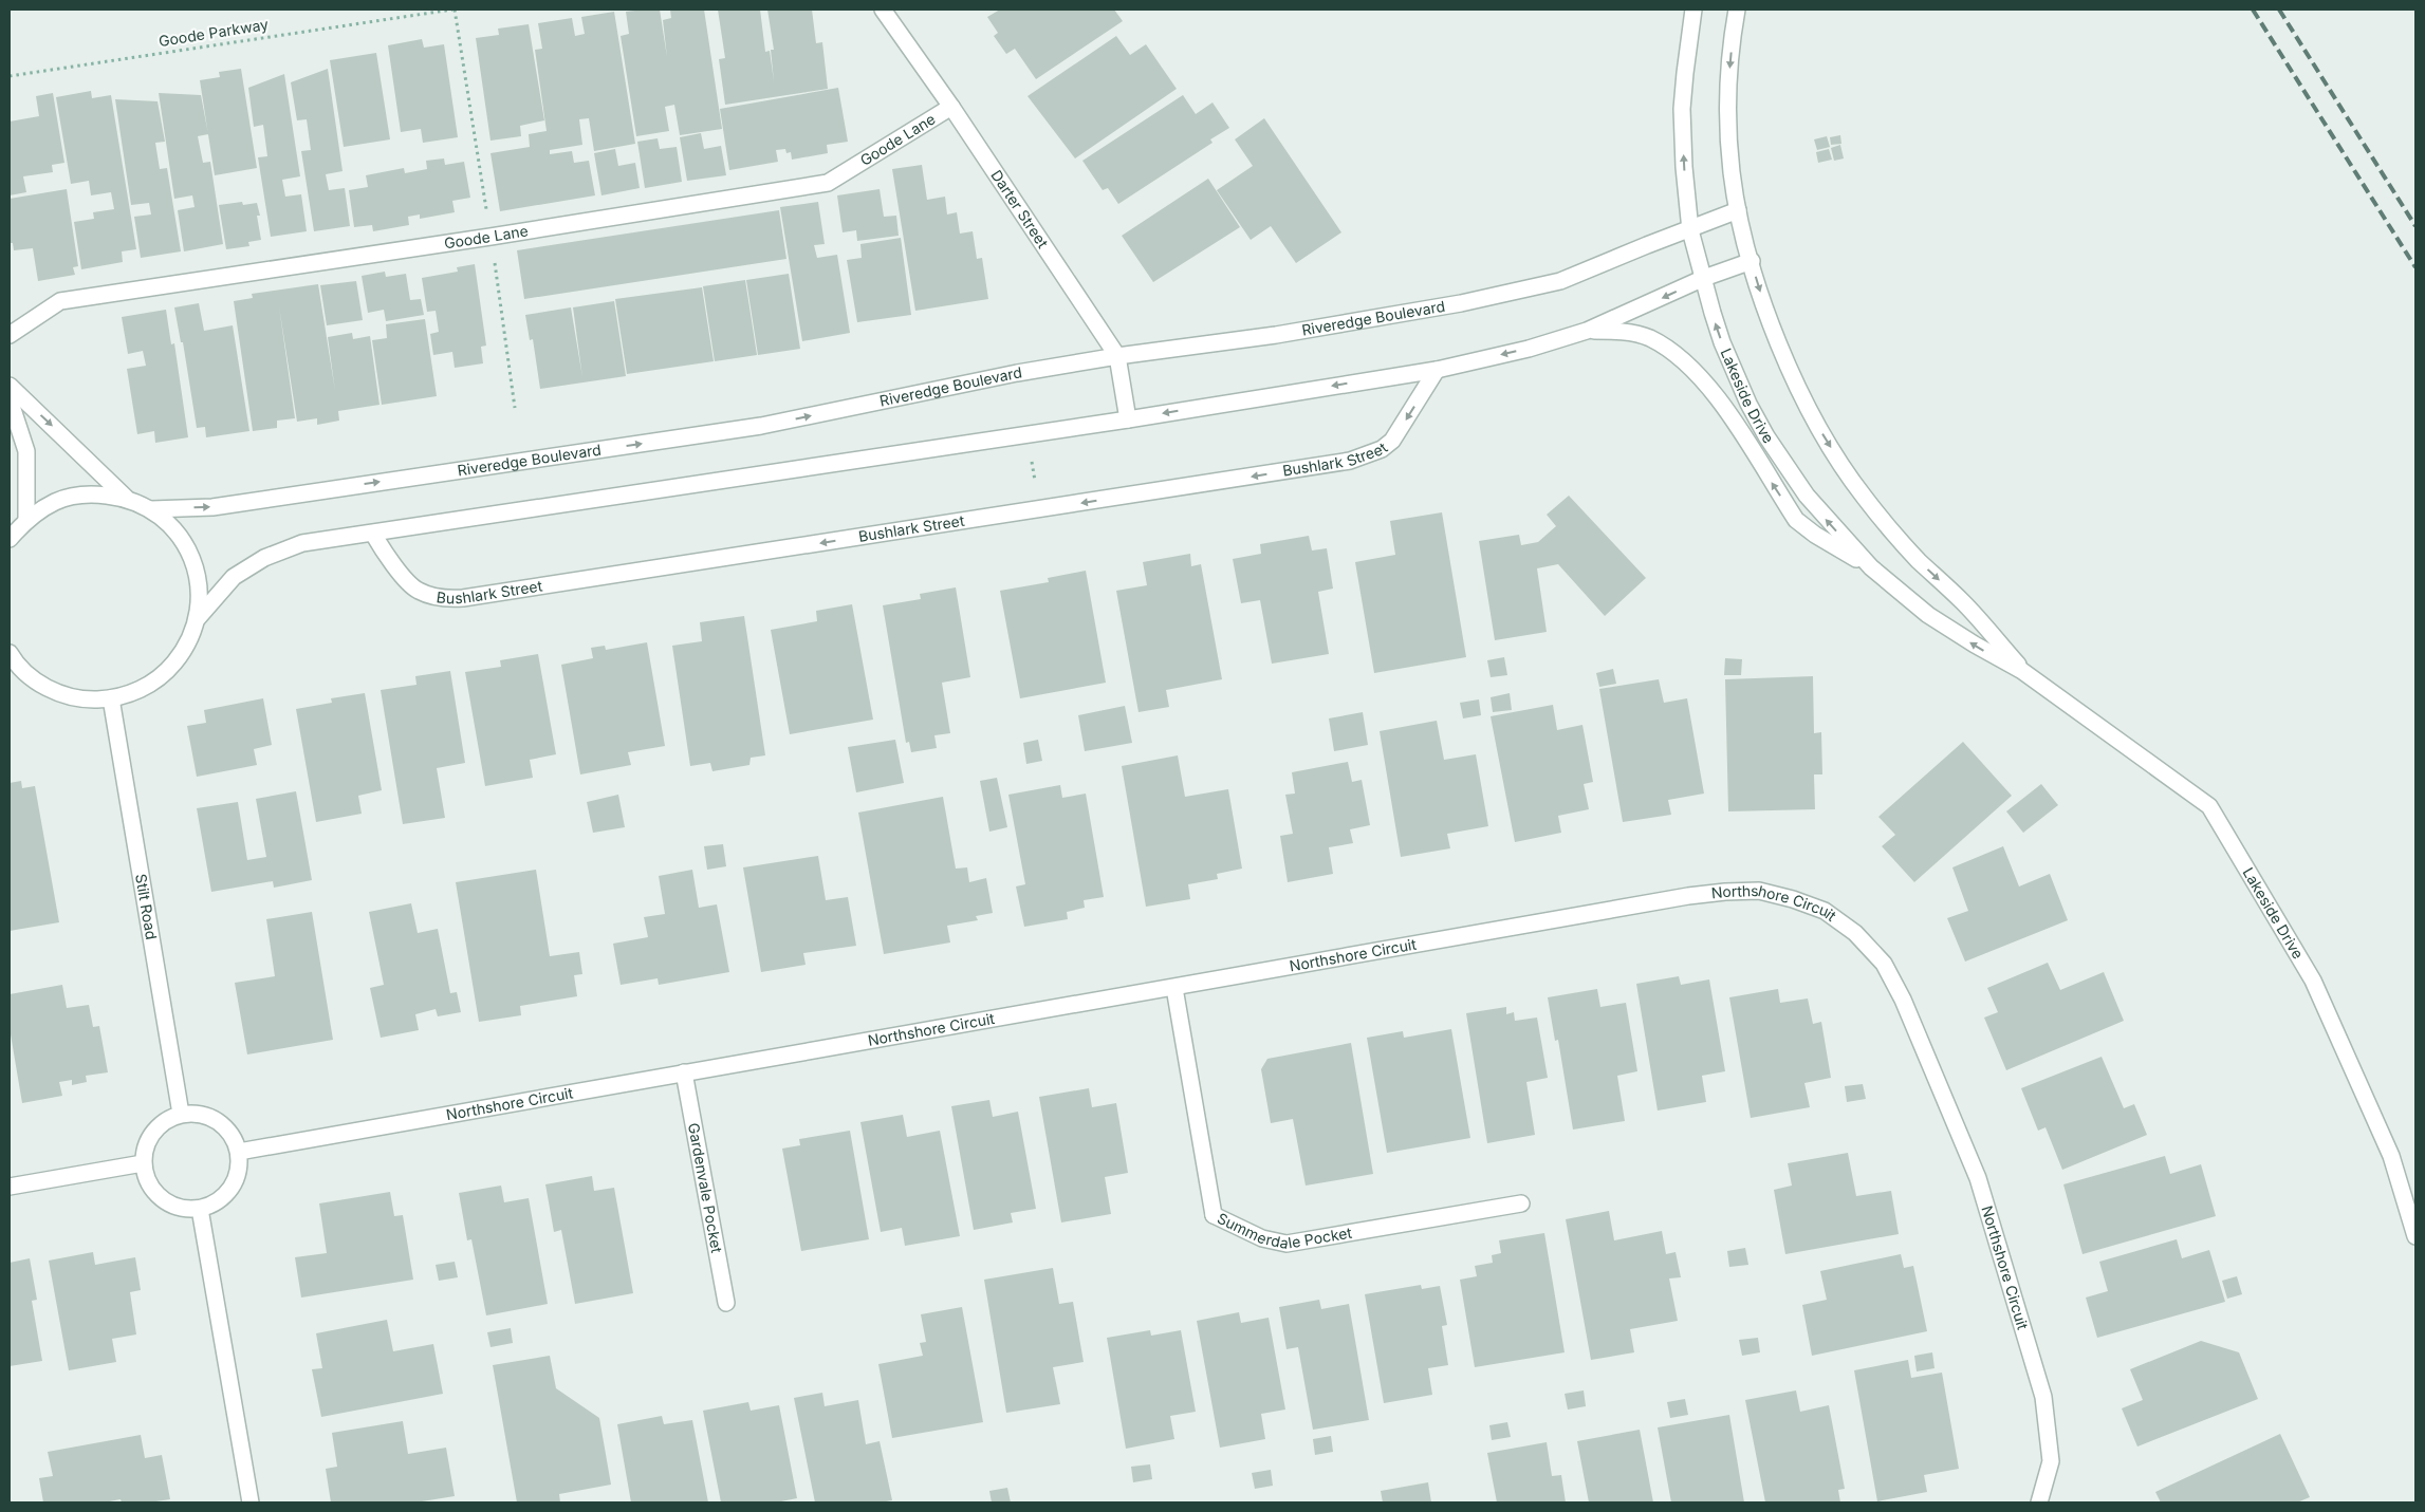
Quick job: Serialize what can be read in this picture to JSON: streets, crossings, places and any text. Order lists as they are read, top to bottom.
{
  "streets": {
    "street": [
      "Goode Lane",
      "Darter Street",
      "Riveredge Boulevard",
      "Lakeside Drive",
      "Bushlark Street",
      "Stilt Road",
      "Northshore Circuit",
      "Gardenvale Pocket",
      "Summerdale Pocket"
    ],
    "path": ["Goode Parkway"]
  },
  "crossings": [
    ["Goode Lane", "Darter Street"],
    ["Darter Street", "Riveredge Boulevard"],
    ["Riveredge Boulevard", "Lakeside Drive"],
    ["Stilt Road", "Northshore Circuit"],
    ["Northshore Circuit", "Gardenvale Pocket"],
    ["Northshore Circuit", "Summerdale Pocket"]
  ]
}
